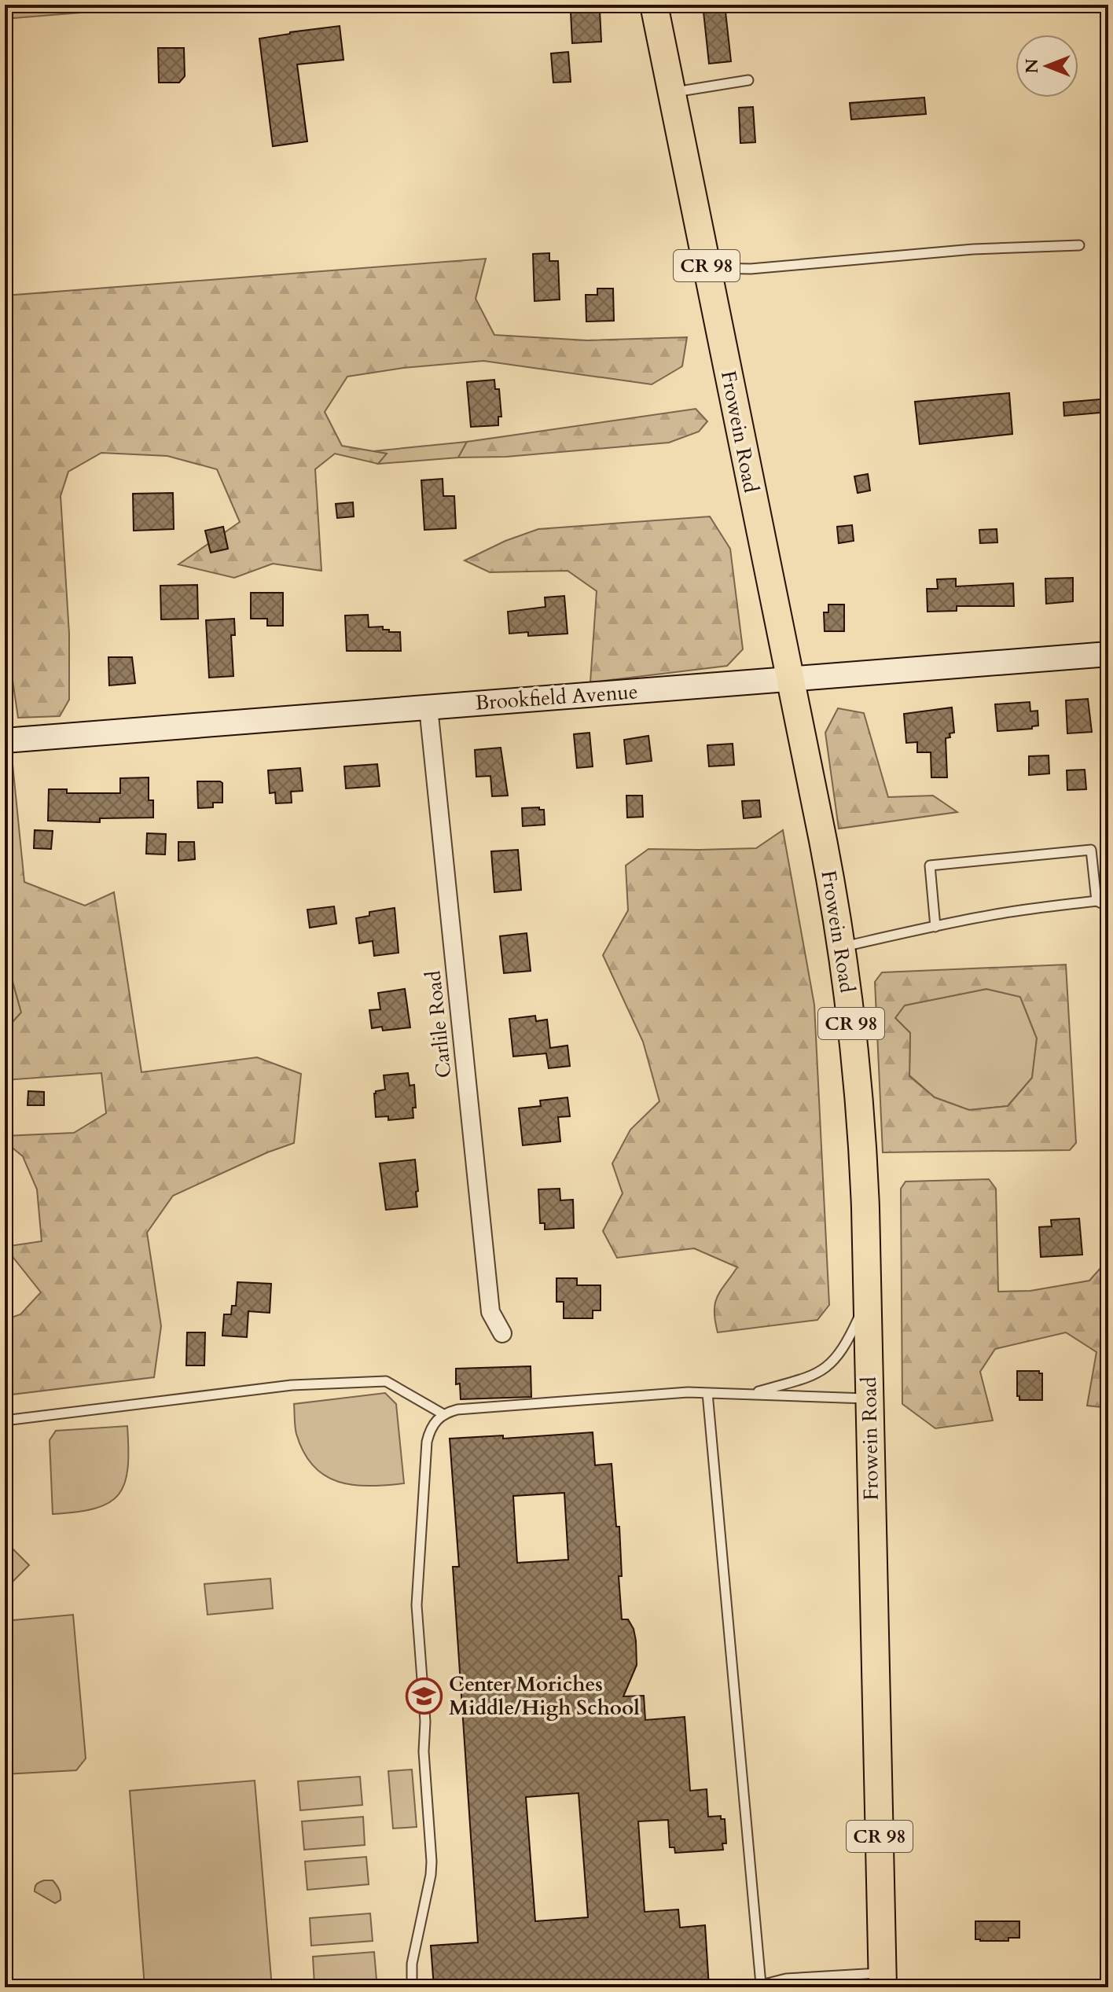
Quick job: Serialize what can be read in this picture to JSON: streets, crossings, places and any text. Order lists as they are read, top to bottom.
{
  "streets": {
    "main road": ["CR 98", "Frowein Road", "Brookfield Avenue"],
    "street": ["Carlile Road"]
  },
  "crossings": [
    ["Frowein Road", "Brookfield Avenue"],
    ["Brookfield Avenue", "Carlile Road"]
  ],
  "places": {
    "school or university": ["Center Moriches Middle/High School"]
  },
  "north": "left"
}
